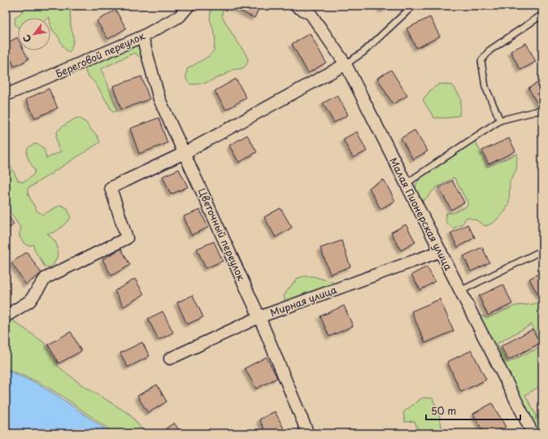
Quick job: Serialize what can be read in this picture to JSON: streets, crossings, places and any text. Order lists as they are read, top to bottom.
{
  "streets": {
    "street": [
      "Береговой переулок",
      "Малая Пионерская улица",
      "Цветочный переулок",
      "Мирная улица"
    ]
  },
  "crossings": [
    ["Береговой переулок", "Цветочный переулок"],
    ["Малая Пионерская улица", "Мирная улица"],
    ["Цветочный переулок", "Мирная улица"]
  ],
  "scale_bar": "50 m",
  "north": "bottom left"
}
